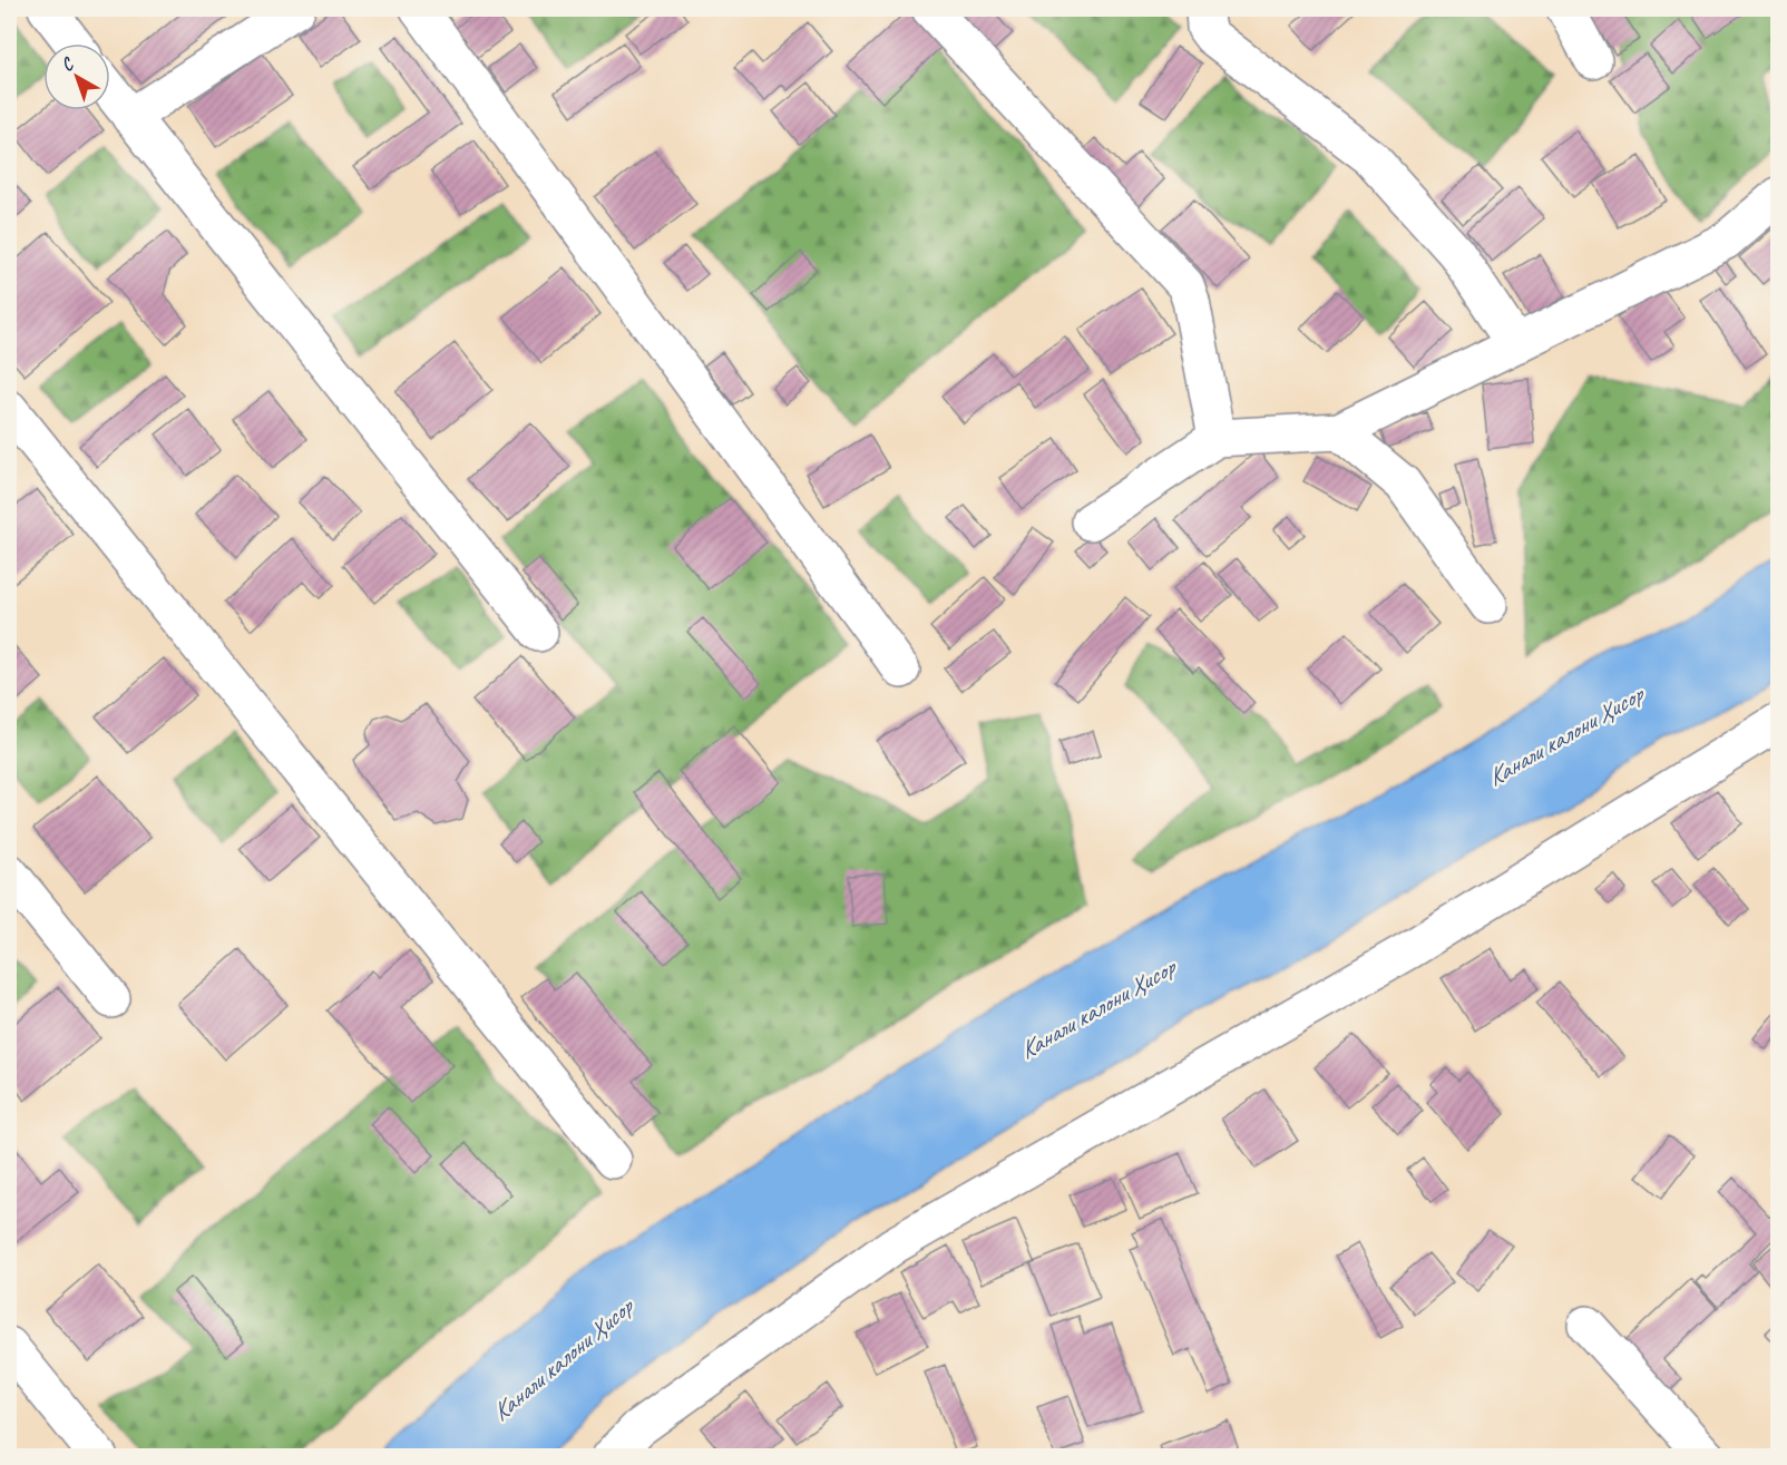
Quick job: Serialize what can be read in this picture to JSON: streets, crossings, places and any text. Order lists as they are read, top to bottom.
{
  "water": ["Канали калони Ҳисор"],
  "north": "top left"
}
